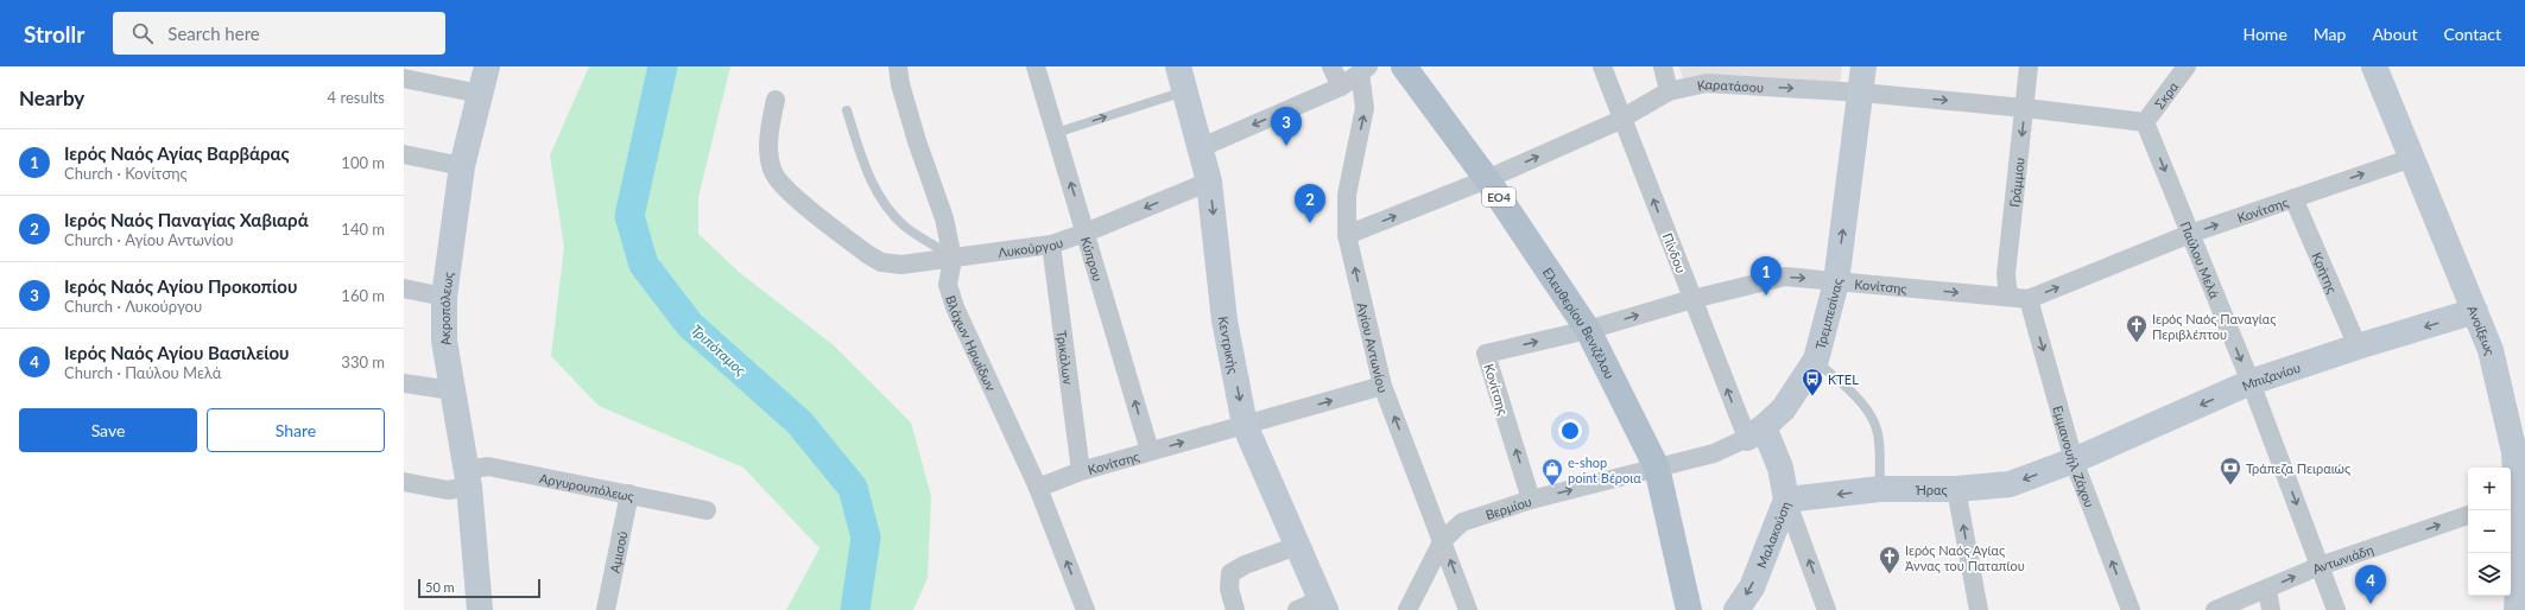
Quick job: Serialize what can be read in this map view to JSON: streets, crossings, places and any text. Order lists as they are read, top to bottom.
{
  "streets": {
    "main road": ["ΕΟ4", "Ελευθερίου Βενιζέλου"],
    "street": [
      "Καρατάσου",
      "Σκρα",
      "Γράμμου",
      "Κονίτσης",
      "Λυκούργου",
      "Πίνδου",
      "Κύπρου",
      "Παύλου Μελά",
      "Κρήτης",
      "Ακροπόλεως",
      "Τρεμπεσίνας",
      "Ανοίξεως",
      "Βλάχων Ηρωίδων",
      "Κεντρικής",
      "Αγίου Αντωνίου",
      "Τρικάλων",
      "Μπιζανίου",
      "Εμμανουήλ Ζάχου",
      "Αργυρουπόλεως",
      "Ήρας",
      "Βερμίου",
      "Μαλακούση",
      "Αμισού",
      "Αντωνιάδη"
    ]
  },
  "crossings": [
    ["Καρατάσου", "Σκρα"],
    ["Καρατάσου", "Γράμμου"],
    ["Καρατάσου", "Πίνδου"],
    ["Καρατάσου", "Παύλου Μελά"],
    ["Καρατάσου", "Τρεμπεσίνας"],
    ["Καρατάσου", "Ελευθερίου Βενιζέλου"],
    ["Καρατάσου", "Αγίου Αντωνίου"],
    ["Σκρα", "Παύλου Μελά"],
    ["Γράμμου", "Κονίτσης"],
    ["Κονίτσης", "Πίνδου"],
    ["Κονίτσης", "Κύπρου"],
    ["Κονίτσης", "Παύλου Μελά"],
    ["Κονίτσης", "Κρήτης"],
    ["Κονίτσης", "Τρεμπεσίνας"],
    ["Κονίτσης", "Ελευθερίου Βενιζέλου"],
    ["Κονίτσης", "Ανοίξεως"],
    ["Κονίτσης", "Βλάχων Ηρωίδων"],
    ["Κονίτσης", "Κεντρικής"],
    ["Κονίτσης", "Αγίου Αντωνίου"],
    ["Κονίτσης", "Τρικάλων"],
    ["Κονίτσης", "Εμμανουήλ Ζάχου"],
    ["Κονίτσης", "Βερμίου"],
    ["Λυκούργου", "Κύπρου"],
    ["Λυκούργου", "Βλάχων Ηρωίδων"],
    ["Λυκούργου", "Κεντρικής"],
    ["Λυκούργου", "Τρικάλων"],
    ["Πίνδου", "Τρεμπεσίνας"],
    ["Πίνδου", "Μαλακούση"],
    ["Παύλου Μελά", "Μπιζανίου"],
    ["Παύλου Μελά", "Αντωνιάδη"],
    ["Κρήτης", "Μπιζανίου"],
    ["Ακροπόλεως", "Αργυρουπόλεως"],
    ["Τρεμπεσίνας", "Ελευθερίου Βενιζέλου"],
    ["Τρεμπεσίνας", "Βερμίου"],
    ["Τρεμπεσίνας", "Μαλακούση"],
    ["Ελευθερίου Βενιζέλου", "Βερμίου"],
    ["Ανοίξεως", "Μπιζανίου"],
    ["Αγίου Αντωνίου", "Βερμίου"],
    ["Μπιζανίου", "Εμμανουήλ Ζάχου"],
    ["Μπιζανίου", "Ήρας"],
    ["Εμμανουήλ Ζάχου", "Ήρας"],
    ["Αργυρουπόλεως", "Αμισού"],
    ["Ήρας", "Μαλακούση"]
  ],
  "one_way": [
    "Καρατάσου",
    "Γράμμου",
    "Κονίτσης",
    "Πίνδου",
    "Κύπρου",
    "Παύλου Μελά",
    "Τρεμπεσίνας",
    "Κεντρικής",
    "Αγίου Αντωνίου",
    "Μπιζανίου",
    "Ήρας",
    "Βερμίου",
    "Μαλακούση",
    "Αντωνιάδη"
  ],
  "water": ["Τριπόταμος"],
  "places": {
    "church": ["Ιερός Ναός Παναγίας Περιβλέπτου", "Ιερός Ναός Αγίας Άννας του Παταπίου"],
    "bus stop": ["KTEL"],
    "bank": ["Τράπεζα Πειραιώς"],
    "shop": ["e-shop point Βέροια"]
  },
  "scale_bar": "50 m",
  "page": {
    "header": "Strollr",
    "search": "Search here",
    "nav": [
      "Home",
      "Map",
      "About",
      "Contact"
    ],
    "heading": ["Nearby", "4 results"],
    "pins": [
      "3",
      "2",
      "1",
      "4"
    ],
    "list": [
      {
        "mark": "1",
        "name": "Ιερός Ναός Αγίας Βαρβάρας",
        "note": "Church · Κονίτσης",
        "value": "100 m"
      },
      {
        "mark": "2",
        "name": "Ιερός Ναός Παναγίας Χαβιαρά",
        "note": "Church · Αγίου Αντωνίου",
        "value": "140 m"
      },
      {
        "mark": "3",
        "name": "Ιερός Ναός Αγίου Προκοπίου",
        "note": "Church · Λυκούργου",
        "value": "160 m"
      },
      {
        "mark": "4",
        "name": "Ιερός Ναός Αγίου Βασιλείου",
        "note": "Church · Παύλου Μελά",
        "value": "330 m"
      }
    ],
    "buttons": ["Save", "Share"],
    "map_buttons": ["+", "−"],
    "scale": "50 m"
  }
}
